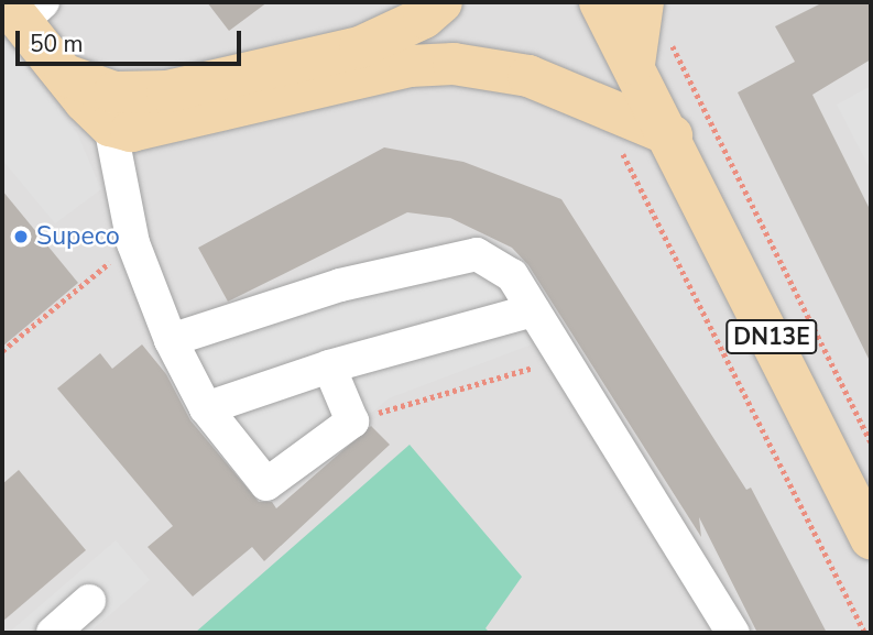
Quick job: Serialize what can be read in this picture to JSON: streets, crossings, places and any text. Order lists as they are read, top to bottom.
{
  "streets": {
    "main road": ["DN13E"]
  },
  "places": ["Supeco"],
  "scale_bar": "50 m"
}
